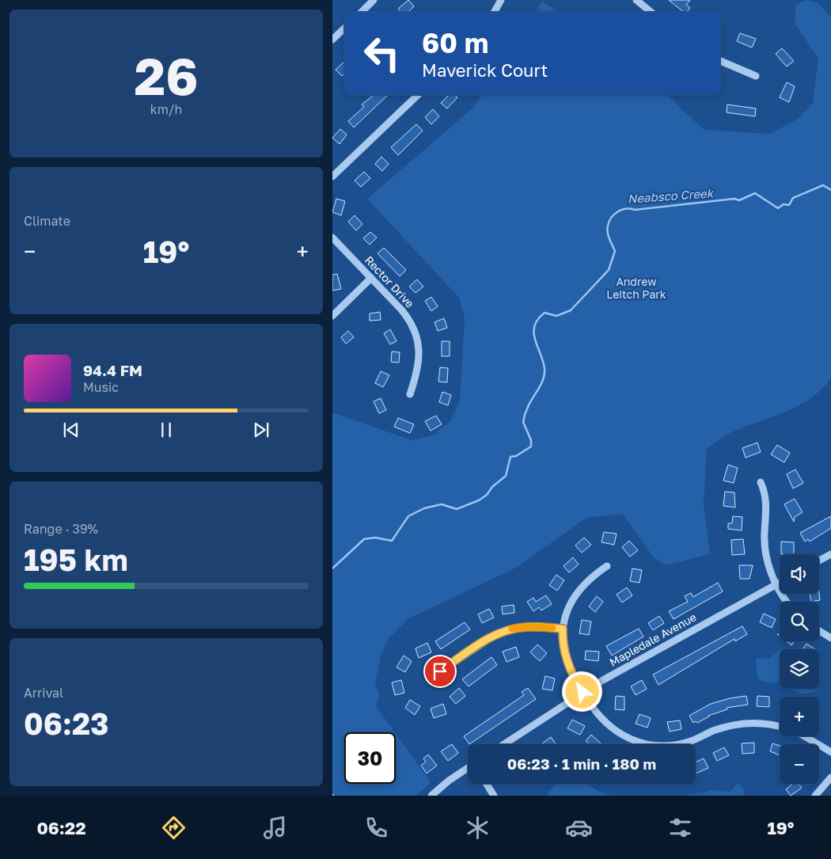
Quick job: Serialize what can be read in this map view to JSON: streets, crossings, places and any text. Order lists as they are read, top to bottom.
{
  "streets": {
    "street": ["Rector Drive", "Mapledale Avenue"]
  },
  "water": ["Neabsco Creek"],
  "parks": ["Andrew Leitch Park"],
  "page": {
    "tile": [
      ["26", "km/h"],
      "Climate",
      ["Range · 39%", "195 km"],
      ["Arrival", "06:23"]
    ],
    "turn": ["60 m", "Maverick Court"],
    "heat": ["−", "19°", "+"],
    "song": ["94.4 FM", "Music"],
    "map_buttons": ["+", "−"],
    "limit": "30",
    "trip": "06:23 · 1 min · 180 m",
    "tabs": ["06:22", "19°"]
  }
}
